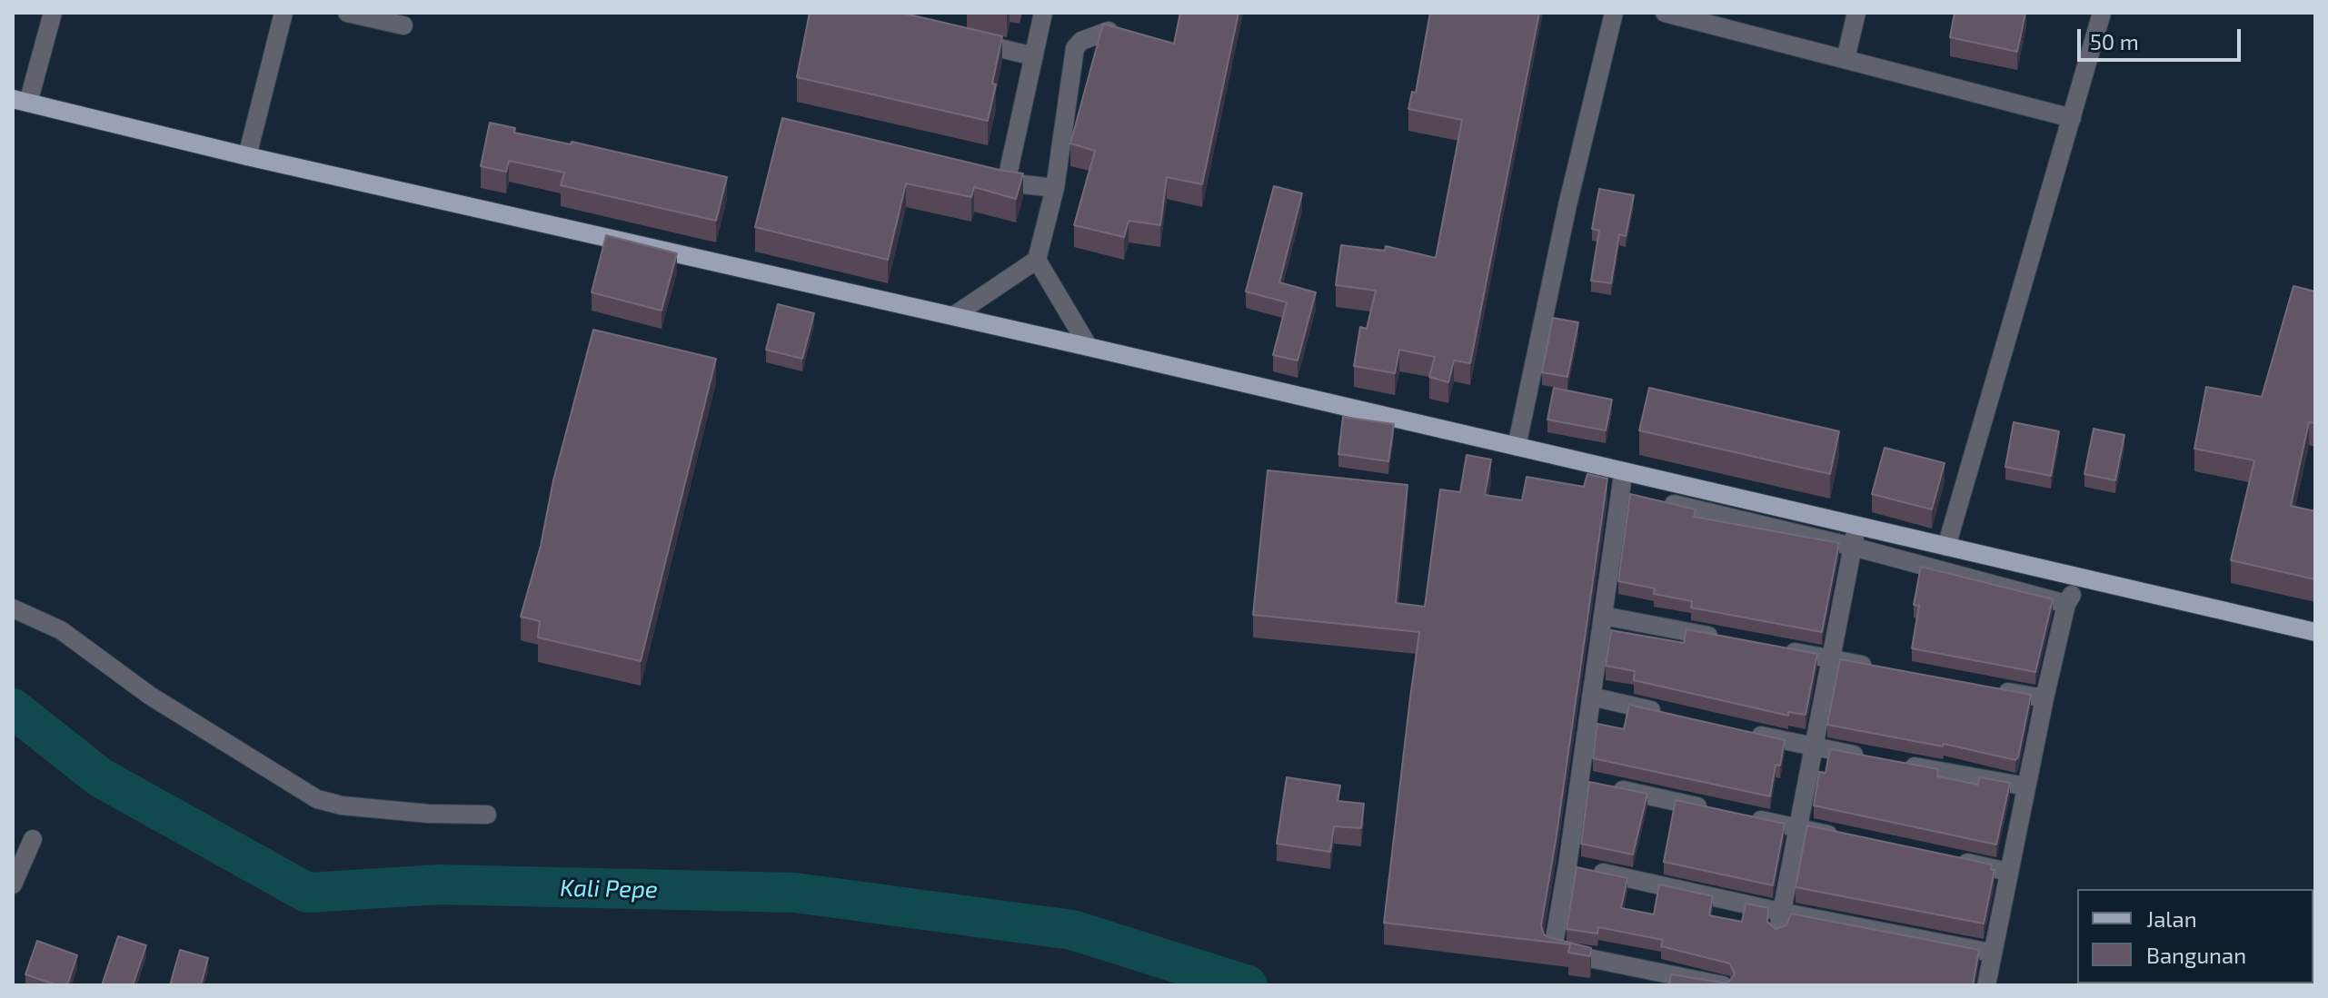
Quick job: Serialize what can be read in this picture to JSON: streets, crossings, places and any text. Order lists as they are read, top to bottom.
{
  "water": ["Kali Pepe"],
  "legend": ["Jalan", "Bangunan"],
  "scale_bar": "50 m"
}
